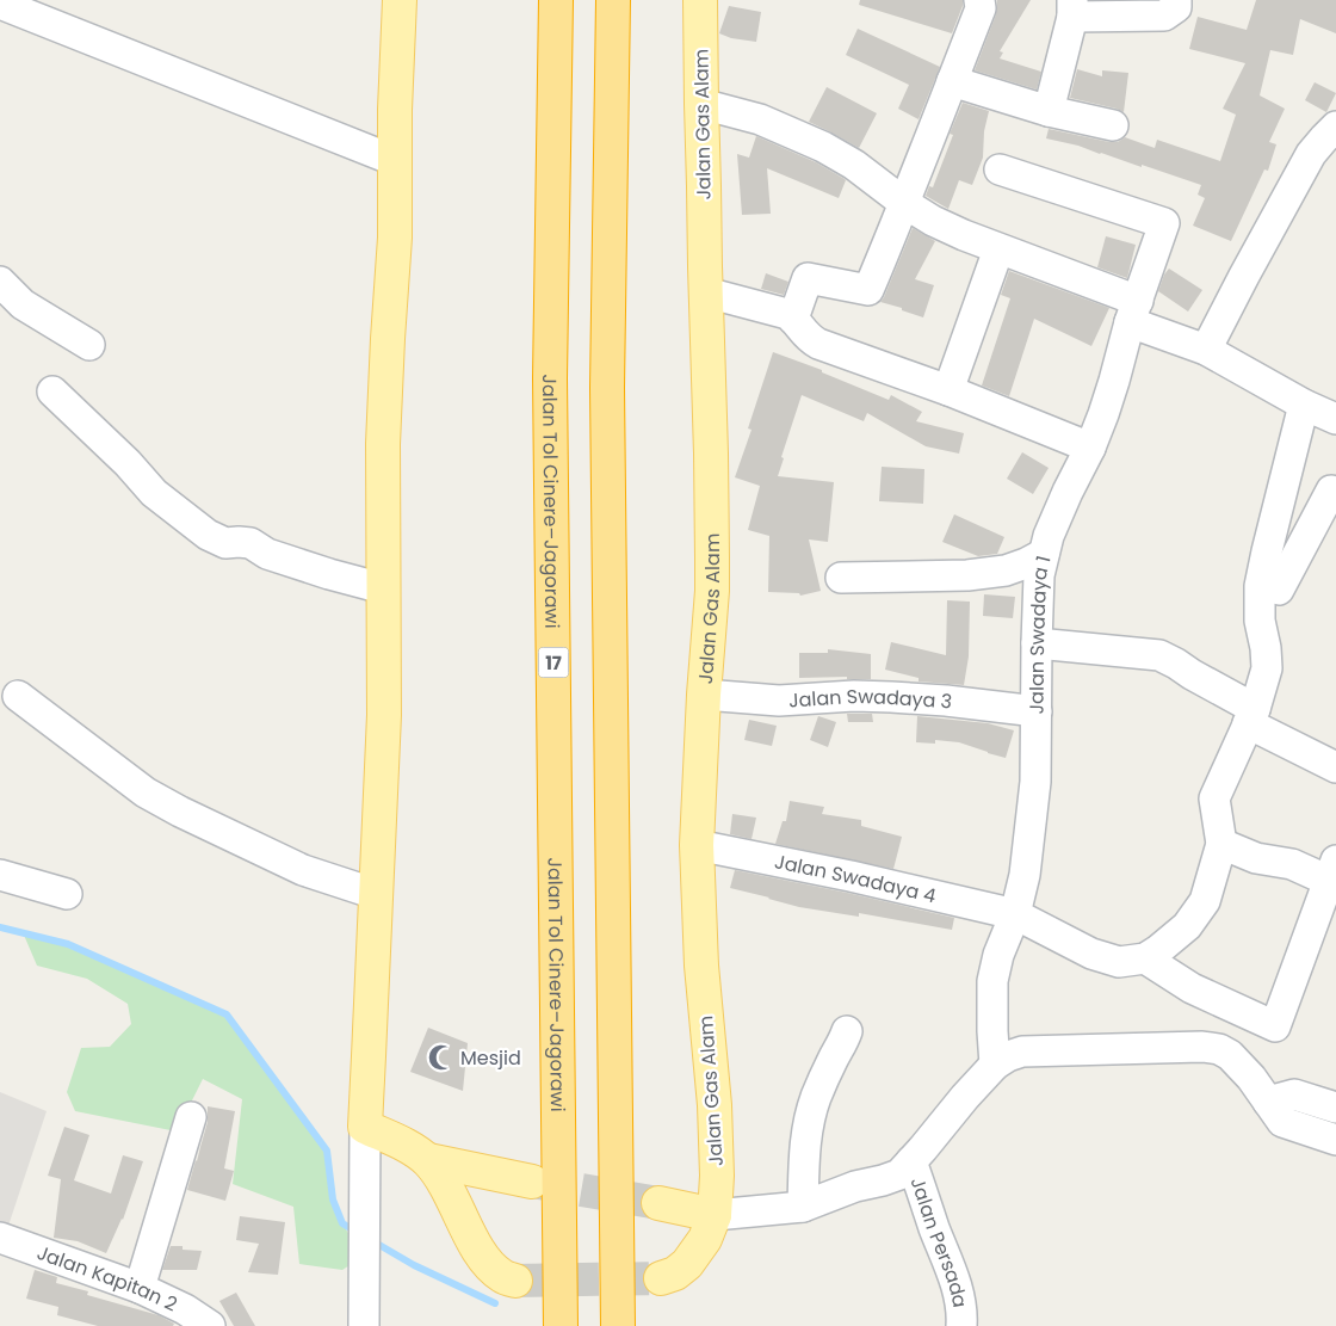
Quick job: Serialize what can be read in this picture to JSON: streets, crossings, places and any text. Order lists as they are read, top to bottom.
{
  "streets": {
    "highway": ["Jalan Tol Cinere–Jagorawi", "17"],
    "main road": ["Jalan Gas Alam"],
    "street": [
      "Jalan Swadaya 1",
      "Jalan Swadaya 3",
      "Jalan Swadaya 4",
      "Jalan Persada",
      "Jalan Kapitan 2"
    ]
  },
  "crossings": [
    ["Jalan Gas Alam", "Jalan Swadaya 3"],
    ["Jalan Gas Alam", "Jalan Swadaya 4"],
    ["Jalan Swadaya 1", "Jalan Swadaya 3"],
    ["Jalan Swadaya 1", "Jalan Swadaya 4"]
  ],
  "places": {
    "mosque": ["Mesjid"]
  }
}
